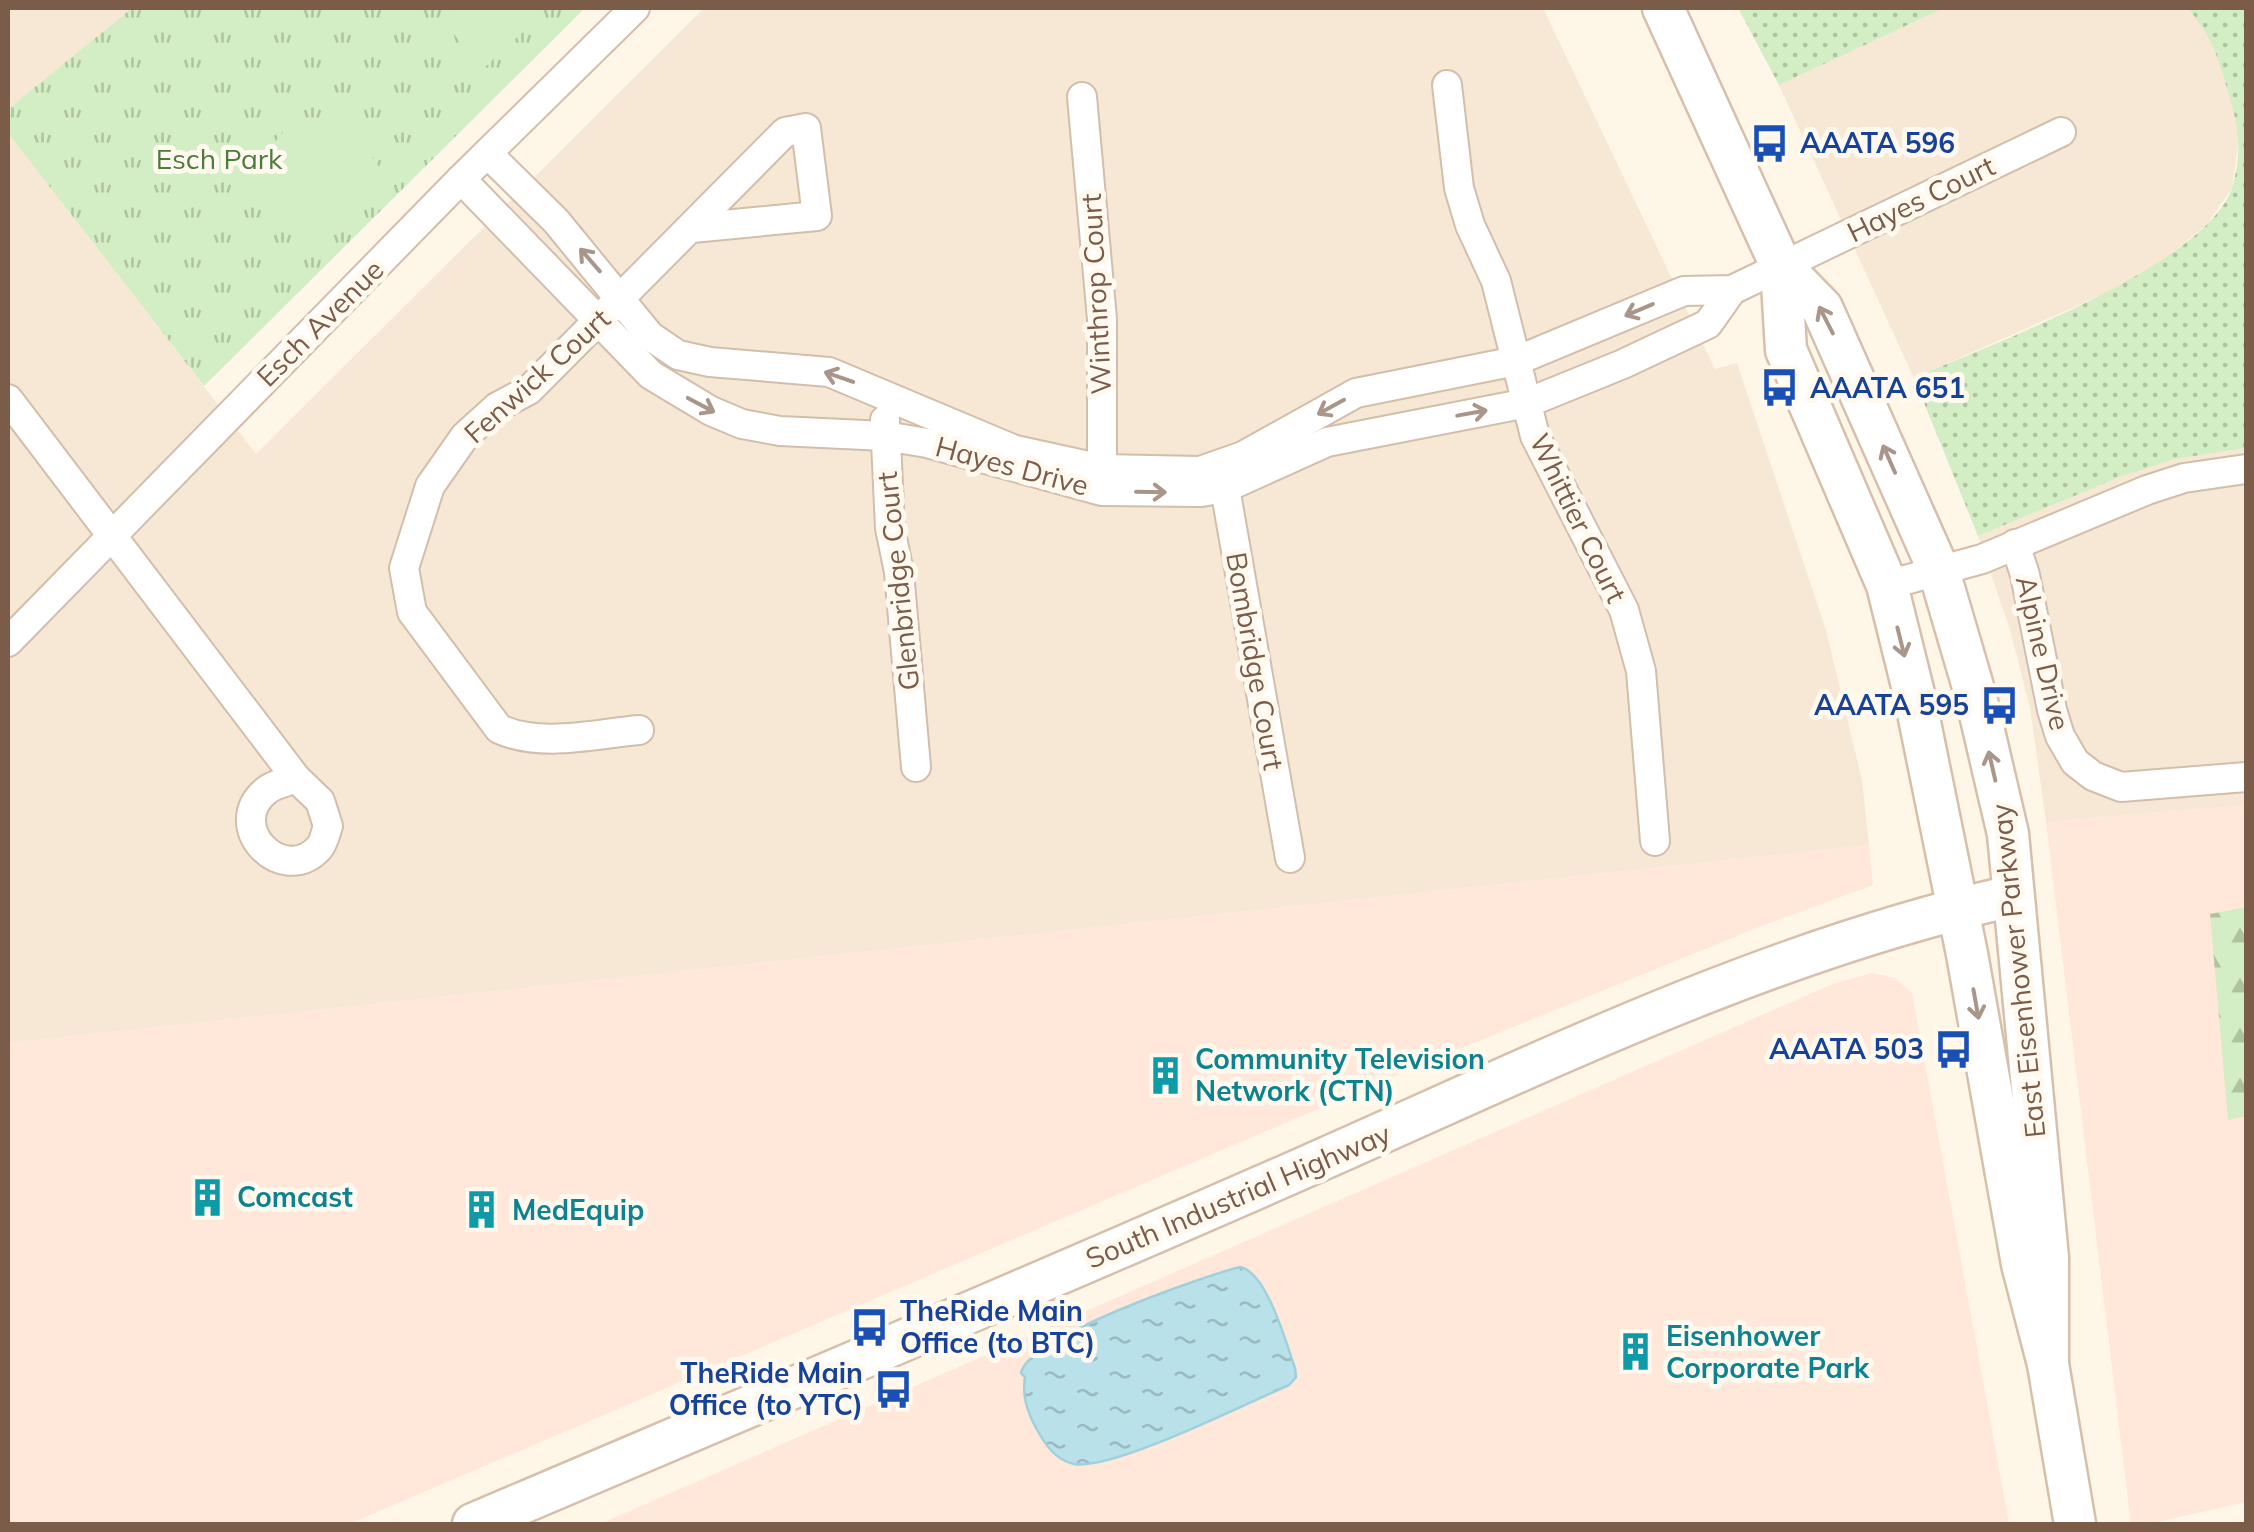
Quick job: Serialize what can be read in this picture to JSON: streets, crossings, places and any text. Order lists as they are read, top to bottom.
{
  "streets": {
    "main road": ["East Eisenhower Parkway", "South Industrial Highway"],
    "street": [
      "Hayes Court",
      "Winthrop Court",
      "Esch Avenue",
      "Fenwick Court",
      "Hayes Drive",
      "Whittier Court",
      "Glenbridge Court",
      "Alpine Drive",
      "Bombridge Court"
    ]
  },
  "crossings": [
    ["Hayes Court", "Hayes Drive"],
    ["Hayes Court", "East Eisenhower Parkway"],
    ["Winthrop Court", "Hayes Drive"],
    ["Esch Avenue", "Hayes Drive"],
    ["Fenwick Court", "Hayes Drive"],
    ["Hayes Drive", "Whittier Court"],
    ["Hayes Drive", "Glenbridge Court"],
    ["Hayes Drive", "Bombridge Court"],
    ["Hayes Drive", "East Eisenhower Parkway"],
    ["Alpine Drive", "East Eisenhower Parkway"],
    ["East Eisenhower Parkway", "South Industrial Highway"]
  ],
  "parks": ["Esch Park"],
  "places": {
    "bus stop": [
      "AAATA 596",
      "AAATA 651",
      "AAATA 595",
      "AAATA 503",
      "TheRide Main Office (to BTC)",
      "TheRide Main Office (to YTC)"
    ],
    "building": [
      "Community Television Network (CTN)",
      "Comcast",
      "MedEquip",
      "Eisenhower Corporate Park"
    ]
  }
}
